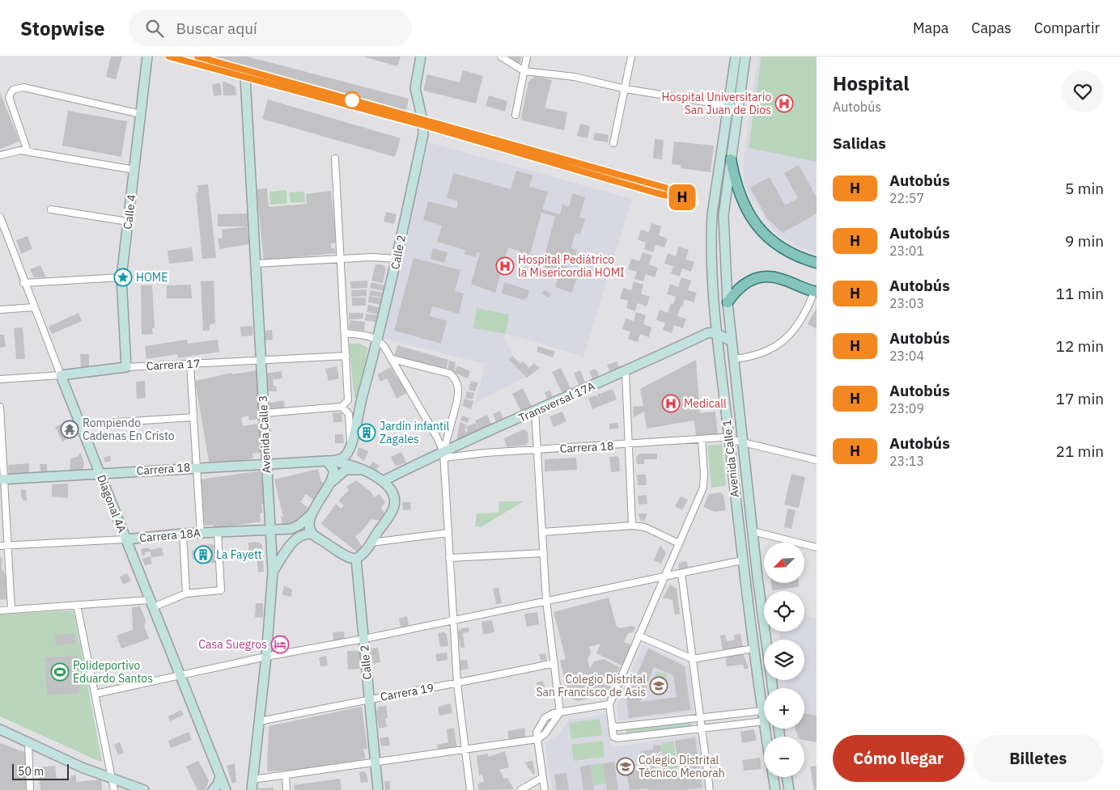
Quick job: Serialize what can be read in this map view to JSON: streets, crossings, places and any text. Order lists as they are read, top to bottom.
{
  "streets": {
    "street": [
      "Calle 4",
      "Calle 2",
      "Carrera 17",
      "Transversal 17A",
      "Avenida Calle 3",
      "Carrera 18",
      "Avenida Calle 1",
      "Diagonal 4A",
      "Carrera 18A",
      "Carrera 19"
    ]
  },
  "crossings": [
    ["Calle 4", "Carrera 17"],
    ["Calle 2", "Transversal 17A"],
    ["Calle 2", "Carrera 18"],
    ["Calle 2", "Carrera 18A"],
    ["Calle 2", "Carrera 19"],
    ["Carrera 17", "Avenida Calle 3"],
    ["Carrera 17", "Diagonal 4A"],
    ["Transversal 17A", "Carrera 18"],
    ["Transversal 17A", "Avenida Calle 1"],
    ["Transversal 17A", "Carrera 18A"],
    ["Avenida Calle 3", "Carrera 18"],
    ["Avenida Calle 3", "Carrera 18A"],
    ["Avenida Calle 3", "Carrera 19"],
    ["Carrera 18", "Avenida Calle 1"],
    ["Carrera 18", "Diagonal 4A"],
    ["Carrera 18", "Carrera 18A"],
    ["Diagonal 4A", "Carrera 18A"]
  ],
  "places": {
    "hospital": ["Hospital Universitario San Juan de Dios", "Hospital Pediátrico la Misericordia HOMI", "Medicall"],
    "place": ["HOME"],
    "temple": ["Rompiendo Cadenas En Cristo"],
    "building": ["Jardín infantil Zagales", "La Fayett"],
    "hotel": ["Casa Suegros"],
    "sports": ["Polideportivo Eduardo Santos"],
    "school or university": ["Colegio Distrital San Francisco de Asis", "Colegio Distrital Técnico Menorah"]
  },
  "lines": ["bus line H"],
  "scale_bar": "50 m",
  "north": "bottom left",
  "page": {
    "header": "Stopwise",
    "search": "Buscar aquí",
    "nav": ["Mapa", "Capas", "Compartir"],
    "on_map": "H",
    "heading": [
      ["Hospital", "Autobús"],
      "Salidas"
    ],
    "list": [
      {
        "mark": "H",
        "name": "Autobús",
        "note": "22:57",
        "value": "5 min"
      },
      {
        "mark": "H",
        "name": "Autobús",
        "note": "23:01",
        "value": "9 min"
      },
      {
        "mark": "H",
        "name": "Autobús",
        "note": "23:03",
        "value": "11 min"
      },
      {
        "mark": "H",
        "name": "Autobús",
        "note": "23:04",
        "value": "12 min"
      },
      {
        "mark": "H",
        "name": "Autobús",
        "note": "23:09",
        "value": "17 min"
      },
      {
        "mark": "H",
        "name": "Autobús",
        "note": "23:13",
        "value": "21 min"
      }
    ],
    "map_buttons": ["+", "−"],
    "buttons": ["Cómo llegar", "Billetes"],
    "scale": "50 m"
  }
}
